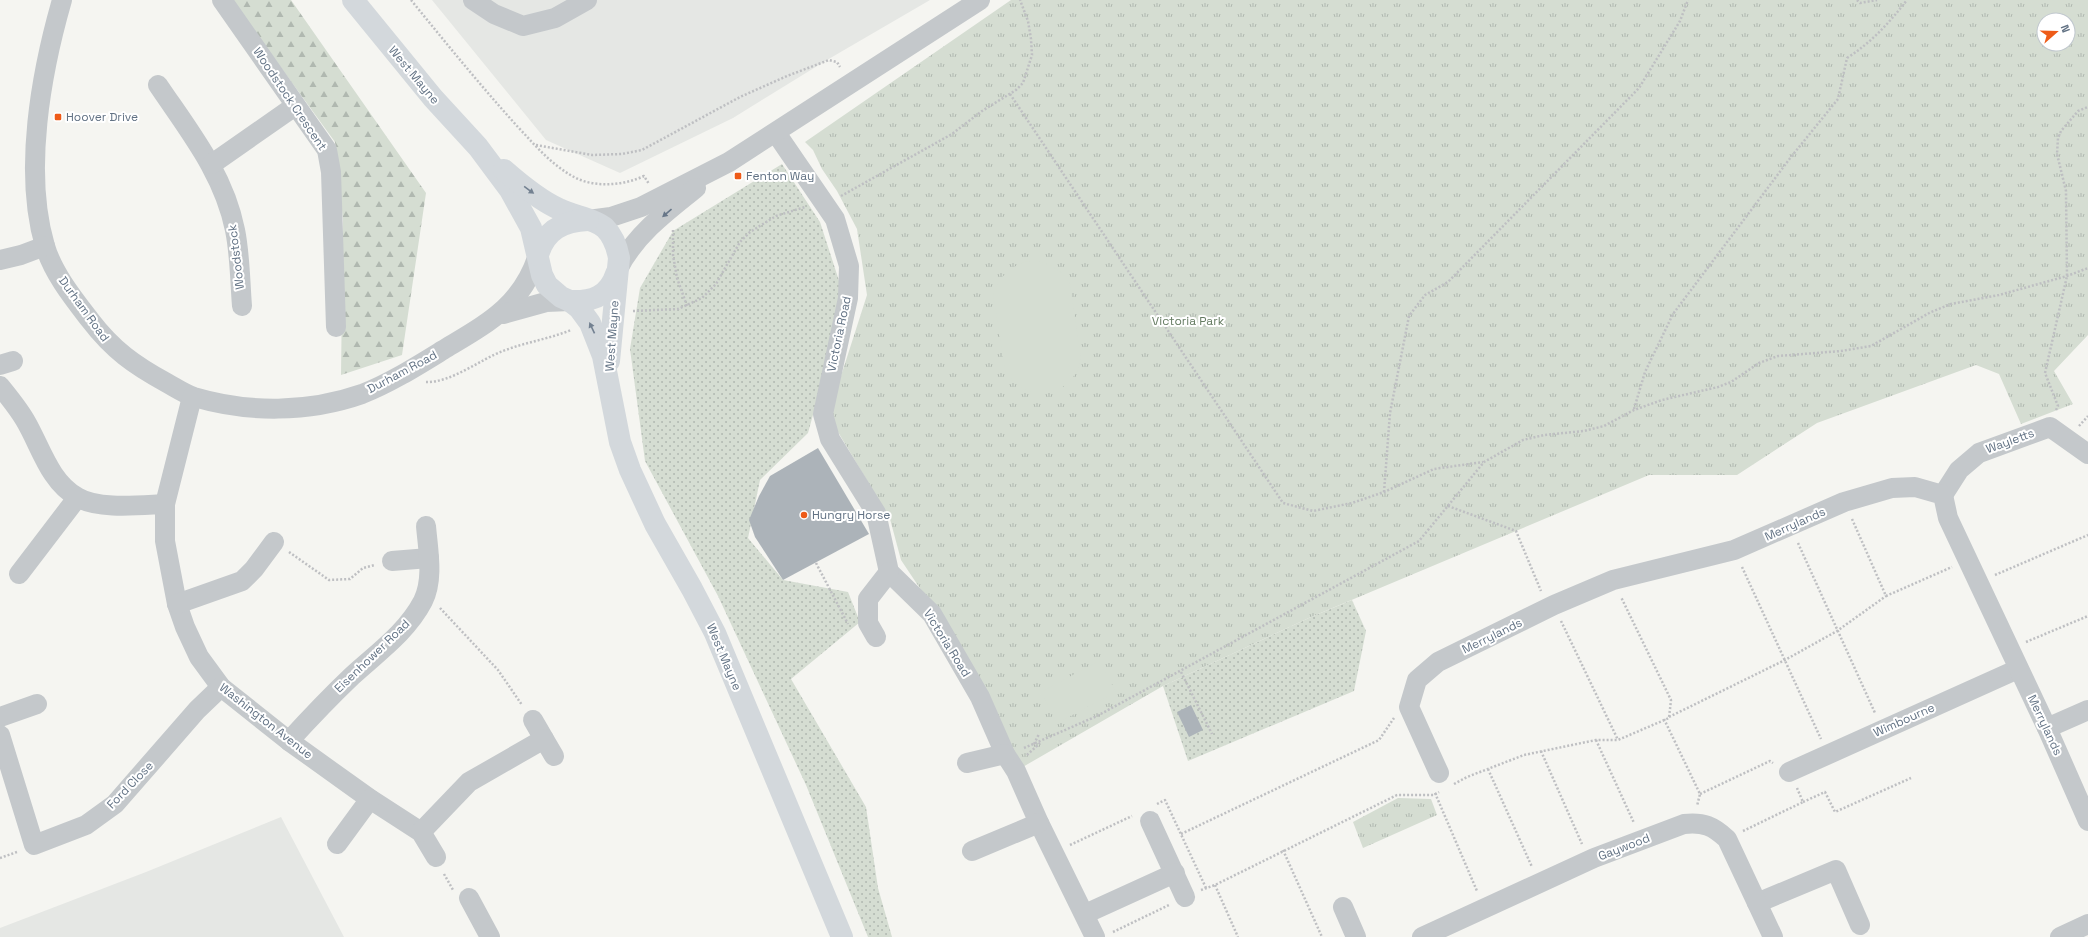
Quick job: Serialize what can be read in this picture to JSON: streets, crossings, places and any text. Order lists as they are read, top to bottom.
{
  "streets": {
    "main road": ["West Mayne"],
    "street": [
      "Woodstock Crescent",
      "Woodstock",
      "Durham Road",
      "Victoria Road",
      "Wayletts",
      "Merrylands",
      "Eisenhower Road",
      "Wimbourne",
      "Washington Avenue",
      "Ford Close",
      "Gaywood"
    ]
  },
  "crossings": [
    ["West Mayne", "Durham Road"],
    ["Durham Road", "Washington Avenue"],
    ["Wayletts", "Merrylands"],
    ["Merrylands", "Wimbourne"],
    ["Eisenhower Road", "Washington Avenue"],
    ["Washington Avenue", "Ford Close"]
  ],
  "parks": ["Victoria Park"],
  "places": {
    "transit": ["Hoover Drive", "Fenton Way"],
    "other": ["Hungry Horse"]
  },
  "north": "right"
}
